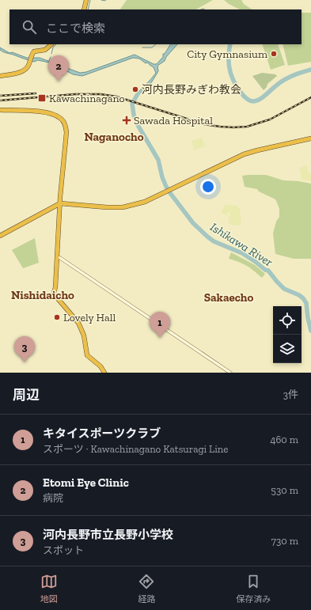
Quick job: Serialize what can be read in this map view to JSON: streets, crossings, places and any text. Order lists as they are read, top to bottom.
{
  "districts": ["Naganocho", "Nishidaicho", "Sakaecho"],
  "water": ["Ishikawa River"],
  "places": {
    "other": ["City Gymnasium", "河内長野みぎわ教会", "Lovely Hall"],
    "transit": ["Kawachinagano"],
    "health": ["Sawada Hospital"]
  },
  "page": {
    "search": "ここで検索",
    "pins": ["2", "1", "3"],
    "heading": ["周辺", "3件"],
    "list": [
      {
        "mark": "1",
        "name": "キタイスポーツクラブ",
        "note": "スポーツ · Kawachinagano Katsuragi Line",
        "value": "460 m"
      },
      {
        "mark": "2",
        "name": "Etomi Eye Clinic",
        "note": "病院",
        "value": "530 m"
      },
      {
        "mark": "3",
        "name": "河内長野市立長野小学校",
        "note": "スポット",
        "value": "730 m"
      }
    ],
    "nav": ["地図", "経路", "保存済み"]
  }
}
